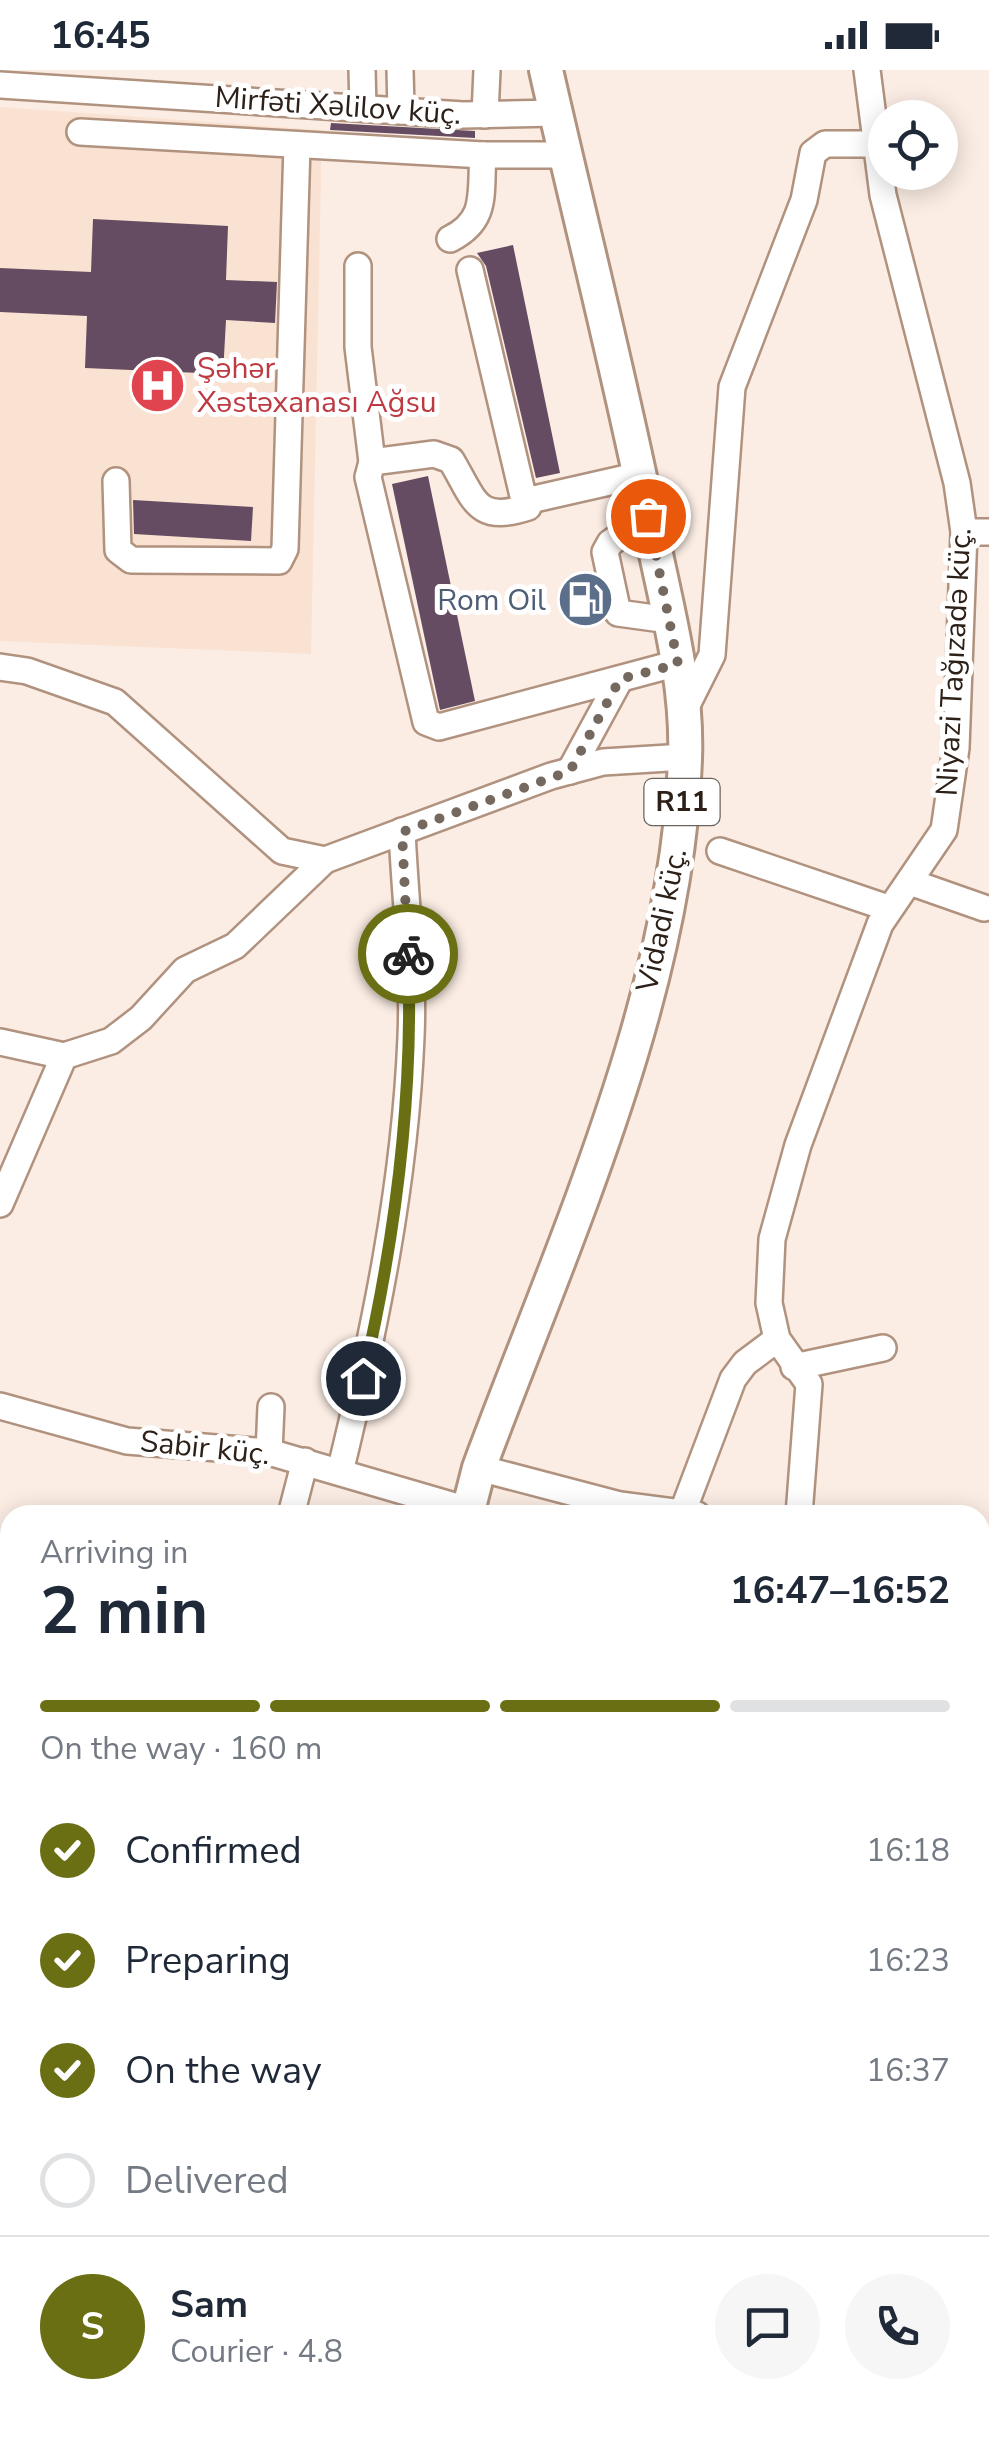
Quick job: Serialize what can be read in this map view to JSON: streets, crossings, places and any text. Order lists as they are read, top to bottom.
{
  "streets": {
    "main road": ["R11", "Vidadi küç."],
    "street": ["Mirfəti Xəlilov küç.", "Niyazi Tağızadə küç.", "Sabir küç."]
  },
  "crossings": [
    ["Mirfəti Xəlilov küç.", "Vidadi küç."]
  ],
  "places": {
    "hospital": ["Şəhər Xəstəxanası Ağsu"],
    "fuel station": ["Rom Oil"]
  },
  "page": {
    "status": "16:45",
    "heading": ["2 min", "Arriving in", "16:47–16:52"],
    "panel": ["Sam", "Courier · 4.8"],
    "bar": "On the way · 160 m",
    "list": [
      ["Confirmed", "16:18"],
      ["Preparing", "16:23"],
      ["On the way", "16:37"],
      "Delivered"
    ],
    "round": "S"
  }
}
